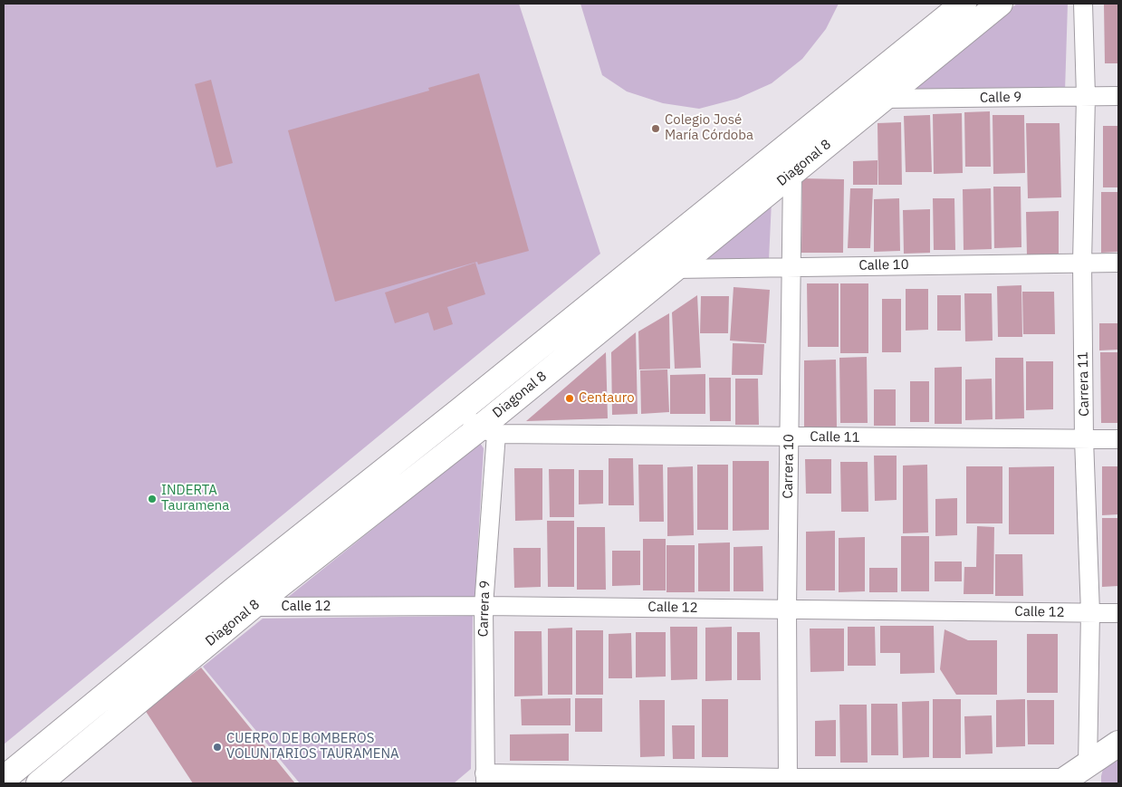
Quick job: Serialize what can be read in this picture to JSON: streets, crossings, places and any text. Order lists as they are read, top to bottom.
{
  "streets": {
    "street": [
      "Calle 9",
      "Diagonal 8",
      "Calle 10",
      "Carrera 11",
      "Calle 11",
      "Carrera 10",
      "Calle 12",
      "Carrera 9"
    ]
  },
  "crossings": [
    ["Calle 9", "Diagonal 8"],
    ["Calle 9", "Carrera 11"],
    ["Diagonal 8", "Calle 10"],
    ["Diagonal 8", "Calle 11"],
    ["Diagonal 8", "Carrera 10"],
    ["Diagonal 8", "Calle 12"],
    ["Diagonal 8", "Carrera 9"],
    ["Calle 10", "Carrera 11"],
    ["Calle 10", "Carrera 10"],
    ["Carrera 11", "Calle 11"],
    ["Carrera 11", "Calle 12"],
    ["Calle 11", "Carrera 10"],
    ["Calle 11", "Carrera 9"],
    ["Carrera 10", "Calle 12"],
    ["Calle 12", "Carrera 9"]
  ],
  "places": [
    "Colegio José María Córdoba",
    "Centauro",
    "INDERTA Tauramena",
    "CUERPO DE BOMBEROS VOLUNTARIOS TAURAMENA"
  ]
}
